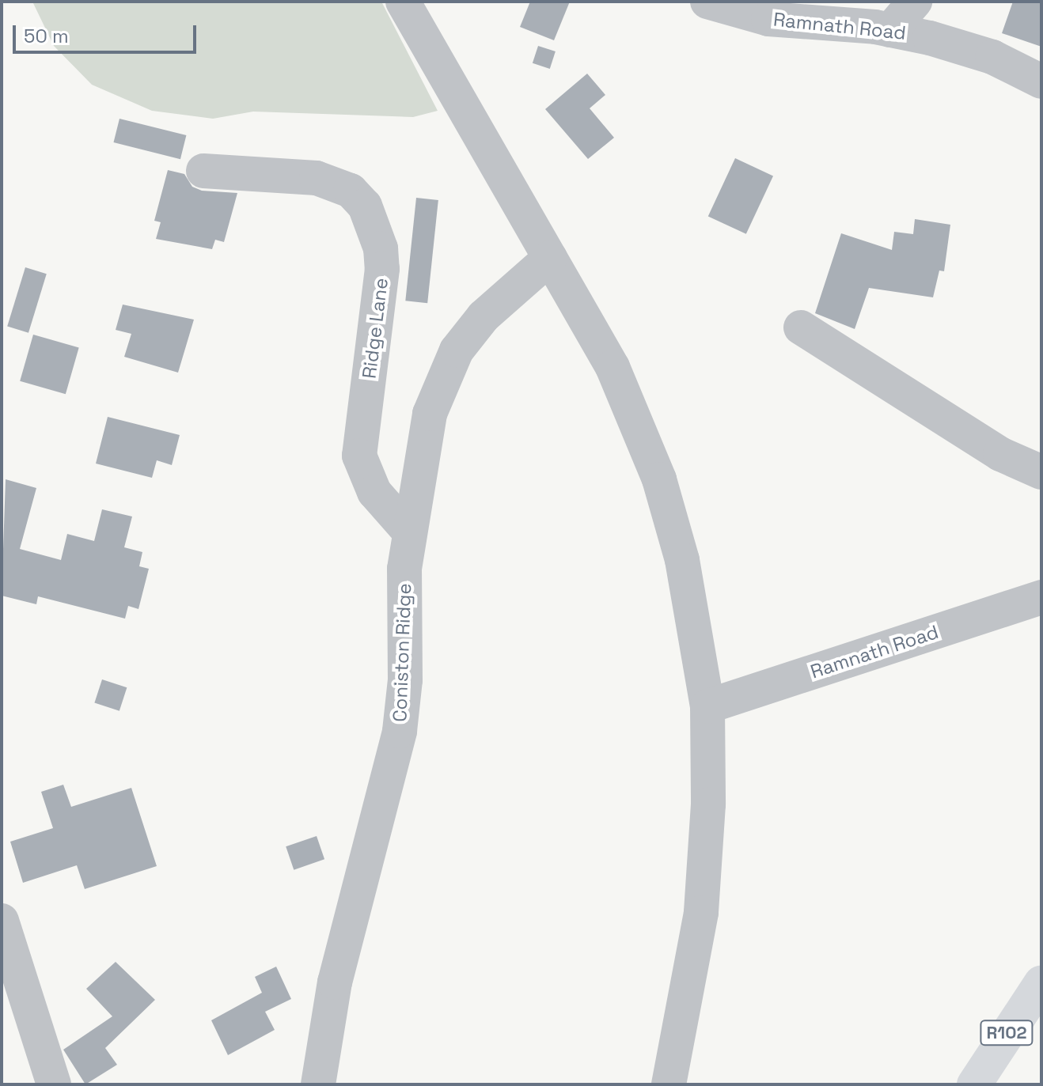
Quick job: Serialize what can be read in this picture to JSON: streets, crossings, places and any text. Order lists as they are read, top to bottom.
{
  "streets": {
    "main road": ["R102"],
    "street": ["Ramnath Road", "Ridge Lane", "Coniston Ridge"]
  },
  "crossings": [
    ["Ridge Lane", "Coniston Ridge"]
  ],
  "scale_bar": "50 m"
}
